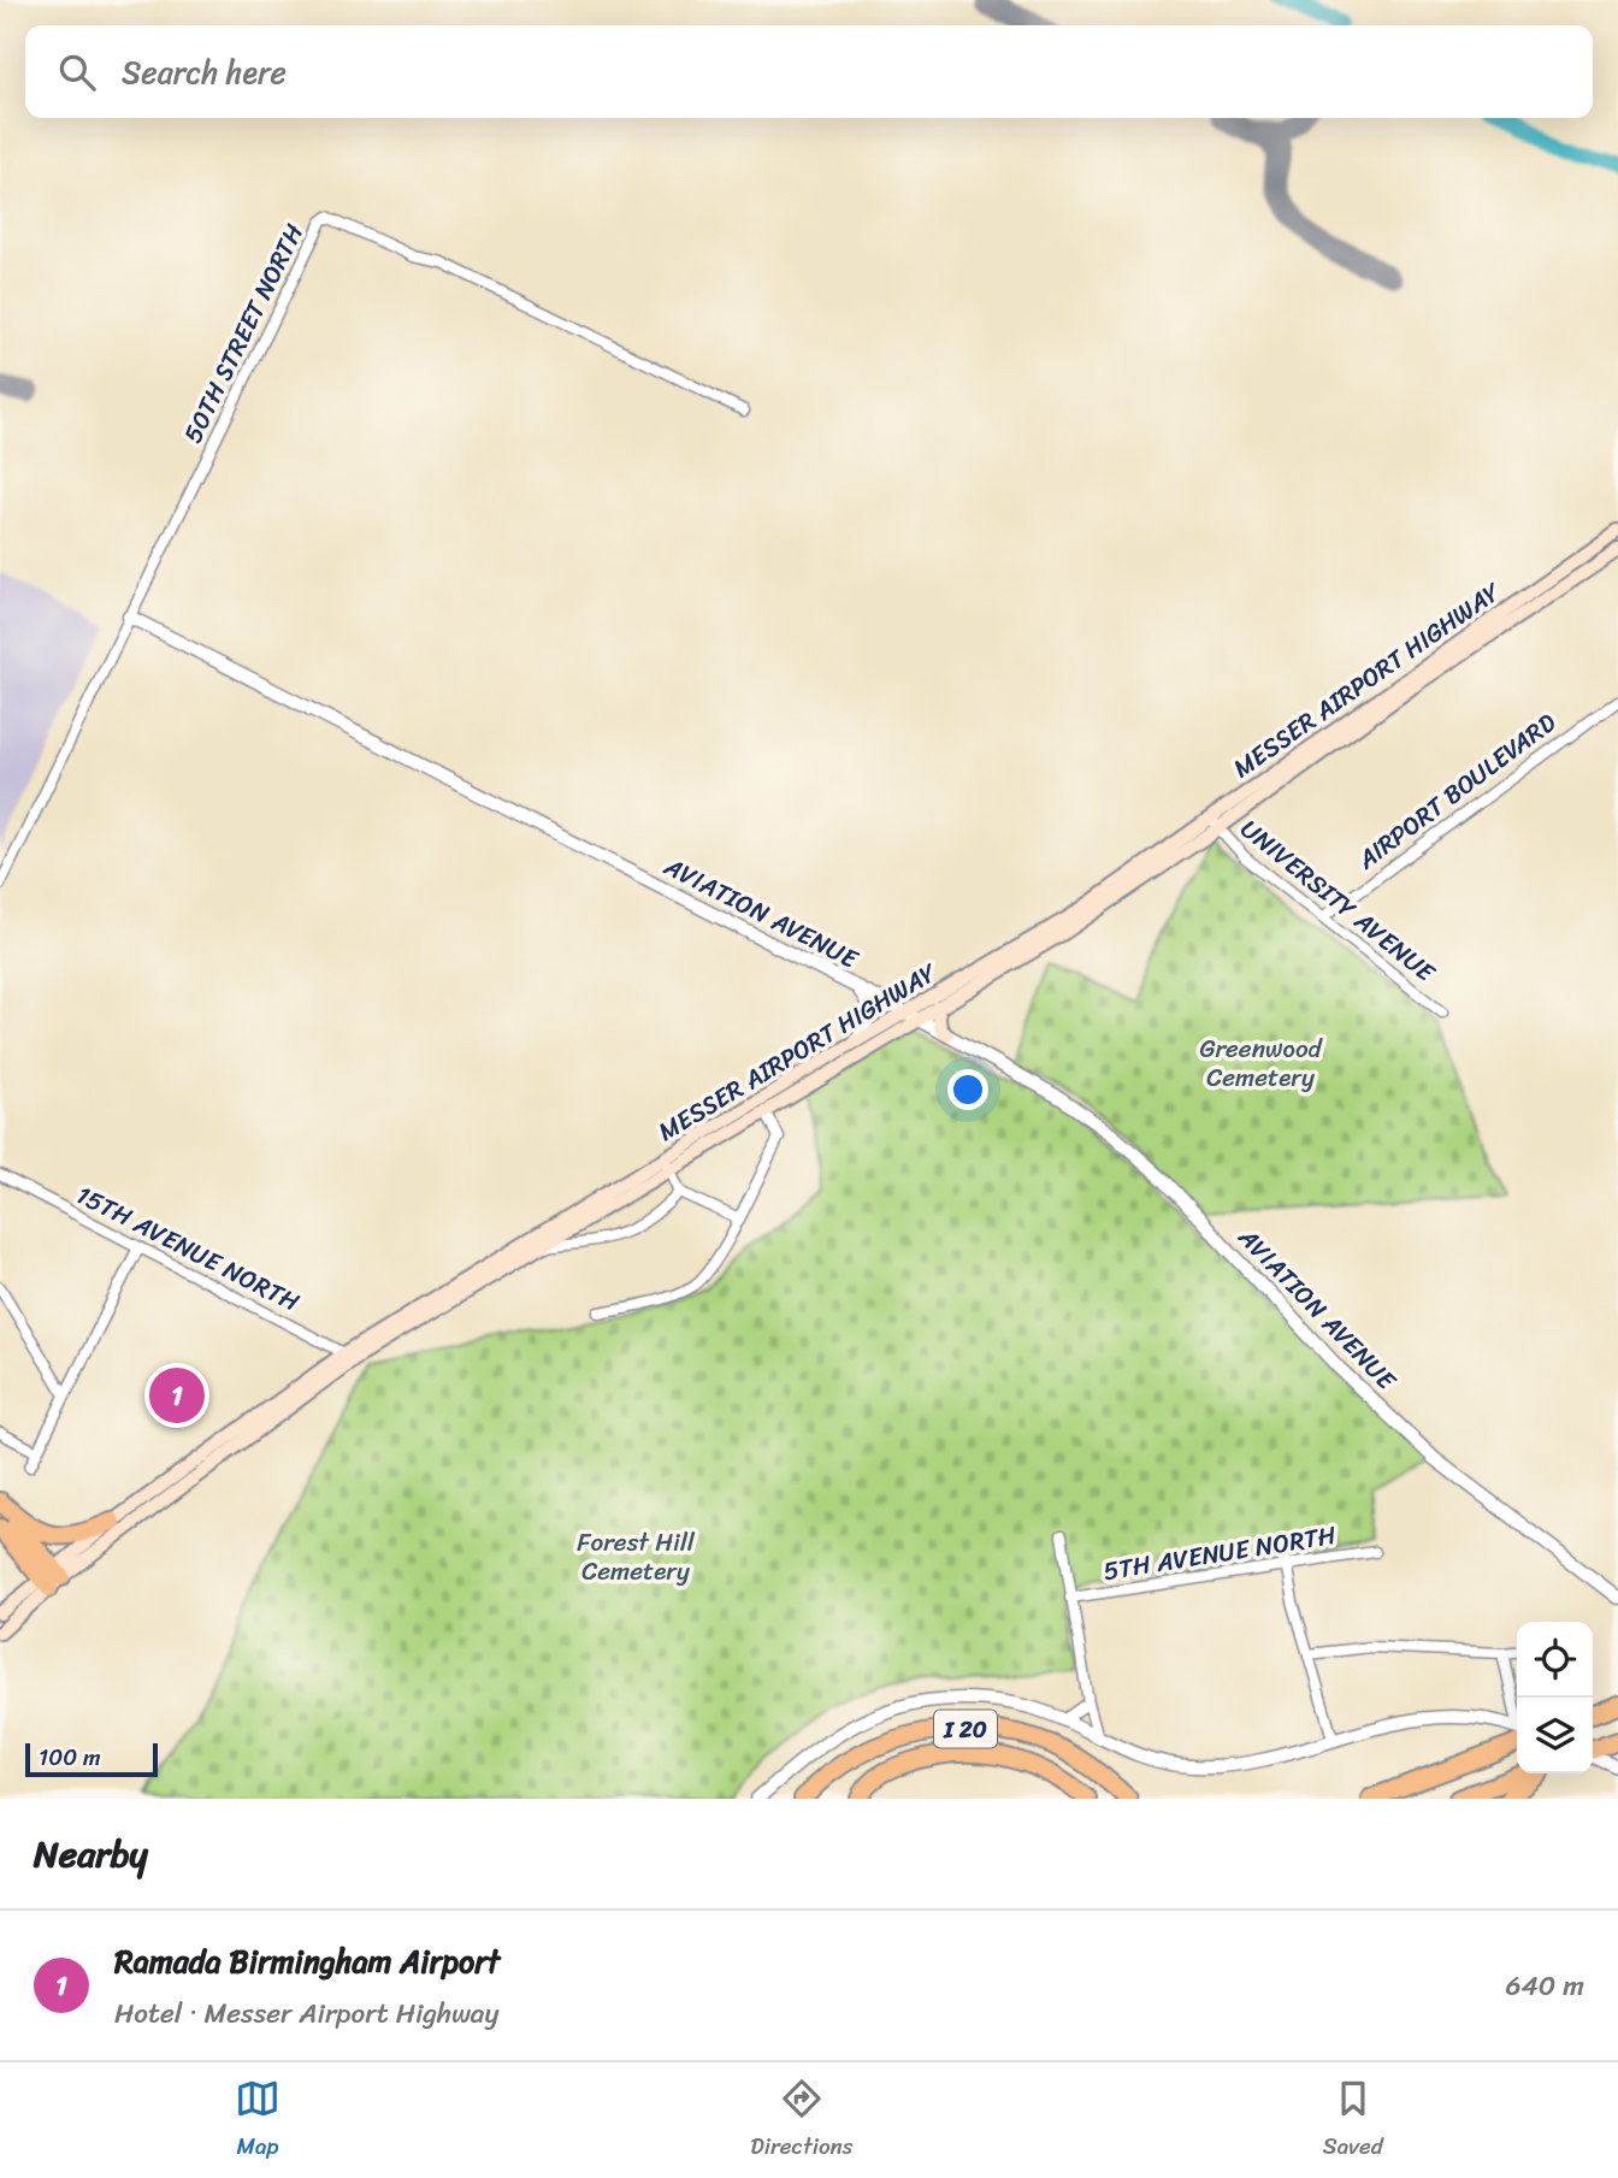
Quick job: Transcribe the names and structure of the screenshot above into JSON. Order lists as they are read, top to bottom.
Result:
{
  "streets": {
    "highway": ["I 20"],
    "main road": ["MESSER AIRPORT HIGHWAY"],
    "street": [
      "50TH STREET NORTH",
      "AIRPORT BOULEVARD",
      "UNIVERSITY AVENUE",
      "AVIATION AVENUE",
      "15TH AVENUE NORTH",
      "5TH AVENUE NORTH"
    ]
  },
  "crossings": [
    ["50TH STREET NORTH", "AVIATION AVENUE"],
    ["MESSER AIRPORT HIGHWAY", "UNIVERSITY AVENUE"],
    ["MESSER AIRPORT HIGHWAY", "AVIATION AVENUE"],
    ["MESSER AIRPORT HIGHWAY", "15TH AVENUE NORTH"],
    ["AIRPORT BOULEVARD", "UNIVERSITY AVENUE"]
  ],
  "parks": ["Greenwood Cemetery", "Forest Hill Cemetery"],
  "scale_bar": "100 m",
  "page": {
    "search": "Search here",
    "pins": "1",
    "scale": "100 m",
    "heading": "Nearby",
    "list": [
      {
        "mark": "1",
        "name": "Ramada Birmingham Airport",
        "note": "Hotel · Messer Airport Highway",
        "value": "640 m"
      }
    ],
    "nav": ["Map", "Directions", "Saved"]
  }
}
